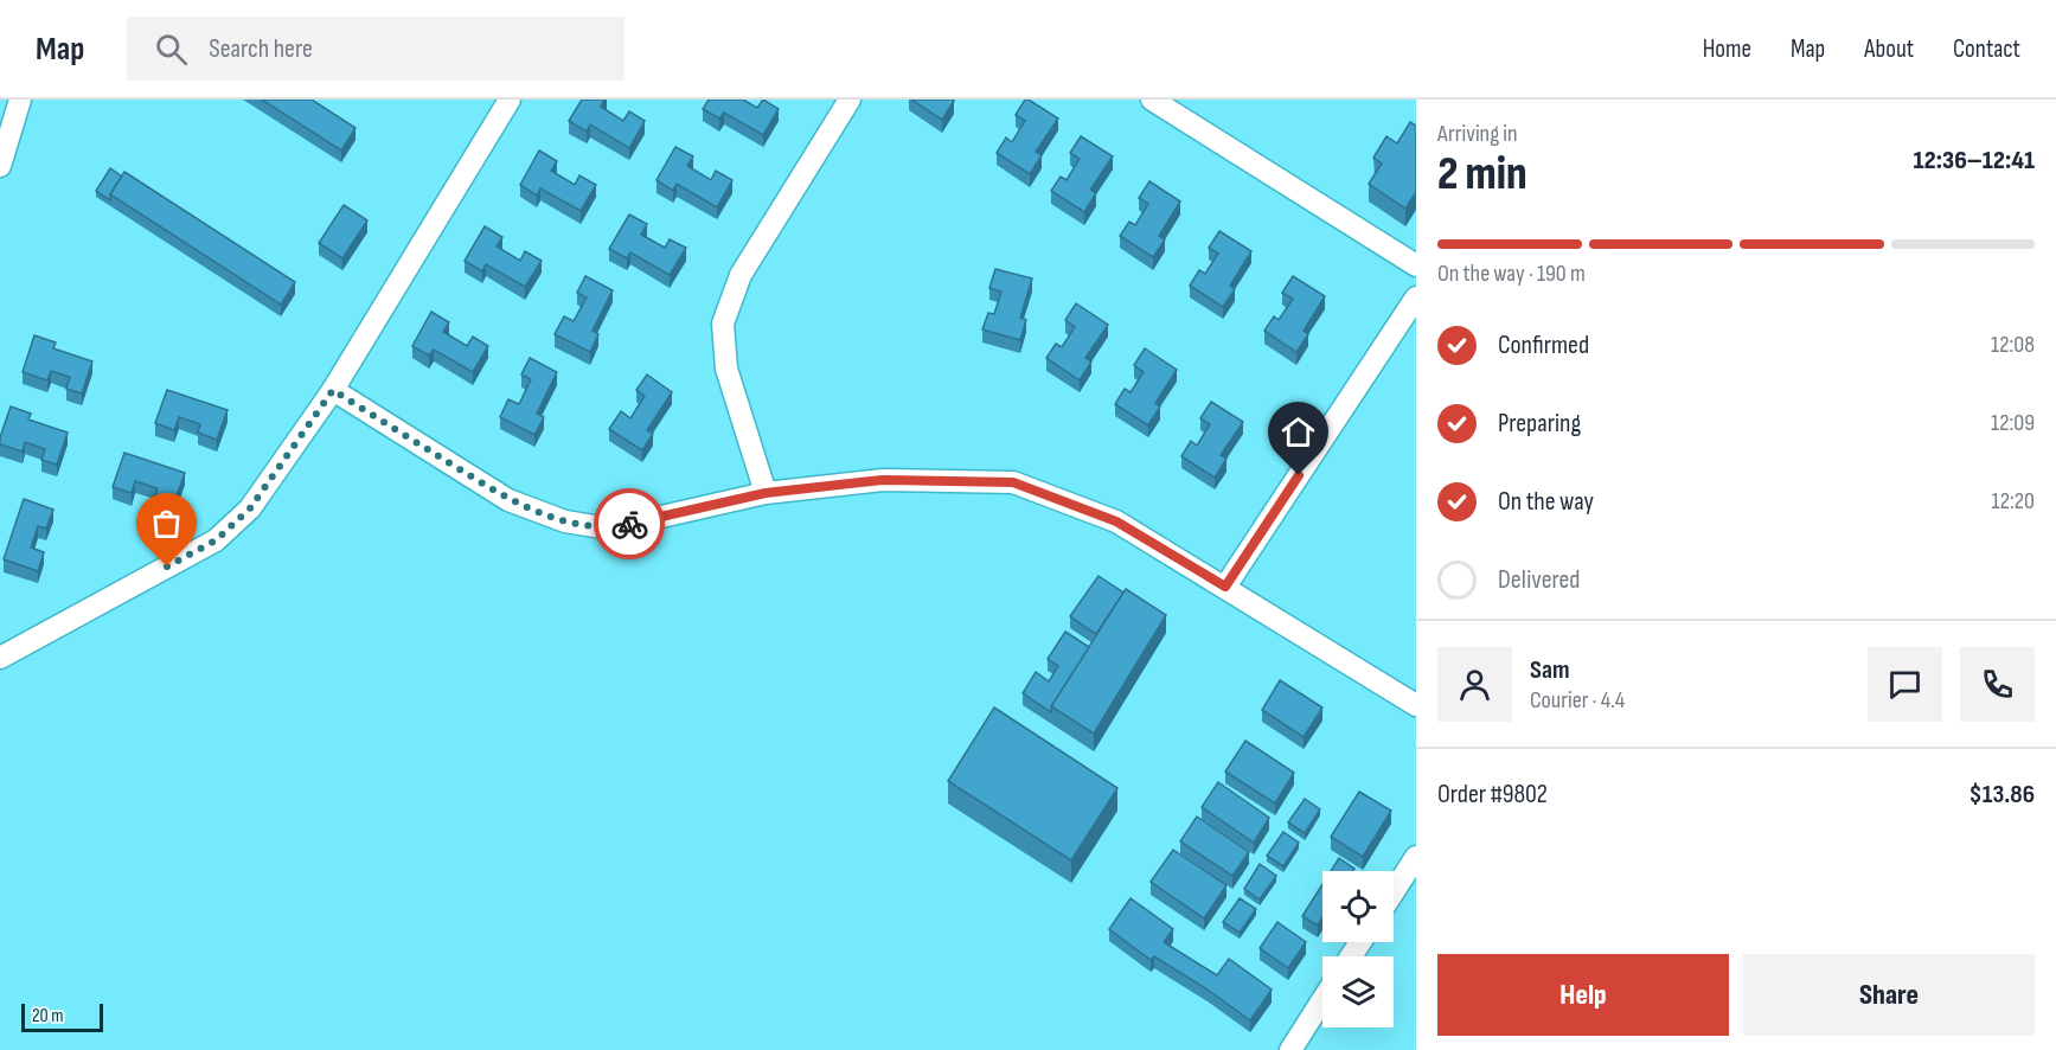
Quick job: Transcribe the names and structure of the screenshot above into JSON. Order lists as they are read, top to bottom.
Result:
{
  "scale_bar": "20 m",
  "page": {
    "header": "Map",
    "search": "Search here",
    "nav": [
      "Home",
      "Map",
      "About",
      "Contact"
    ],
    "heading": ["2 min", "Arriving in", "12:36–12:41"],
    "panel": [
      "Sam",
      "Courier · 4.4",
      "Order #9802",
      "$13.86"
    ],
    "bar": "On the way · 190 m",
    "list": [
      ["Confirmed", "12:08"],
      ["Preparing", "12:09"],
      ["On the way", "12:20"],
      "Delivered"
    ],
    "buttons": ["Help", "Share"],
    "scale": "20 m"
  }
}
